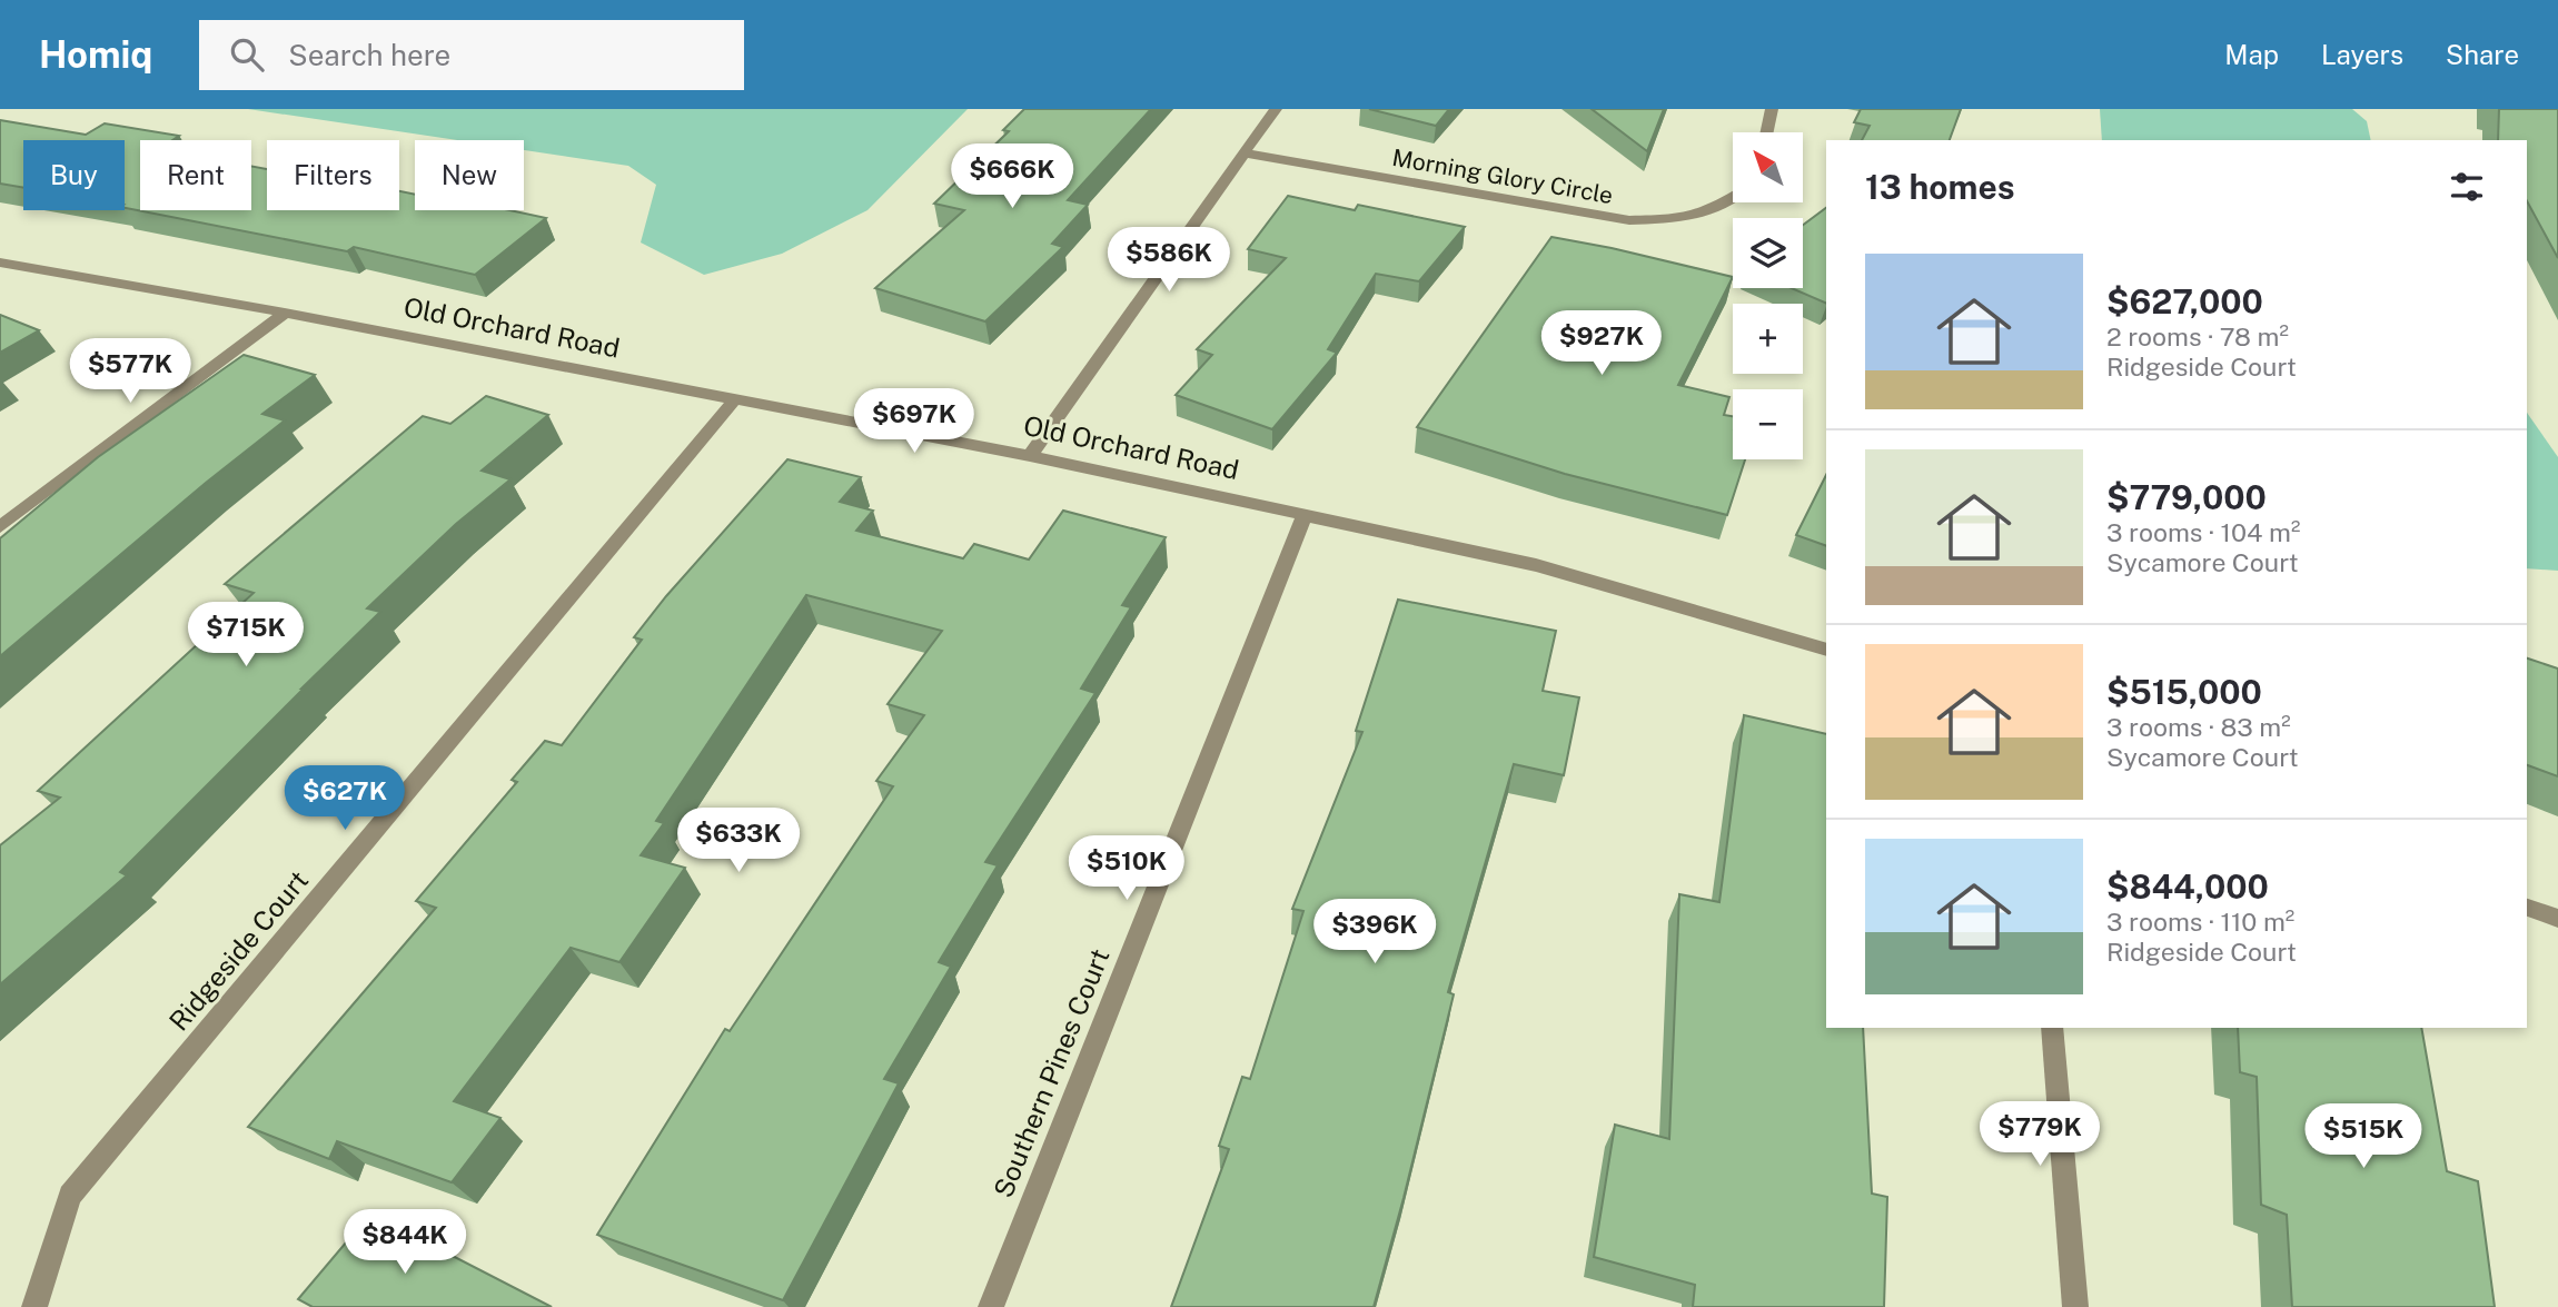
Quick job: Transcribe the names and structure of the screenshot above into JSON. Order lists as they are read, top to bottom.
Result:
{
  "streets": {
    "street": [
      "Morning Glory Circle",
      "Old Orchard Road",
      "Ridgeside Court",
      "Southern Pines Court"
    ]
  },
  "crossings": [
    ["Old Orchard Road", "Ridgeside Court"],
    ["Old Orchard Road", "Southern Pines Court"]
  ],
  "north": "top left",
  "page": {
    "header": "Homiq",
    "search": "Search here",
    "nav": ["Map", "Layers", "Share"],
    "map_buttons": ["+", "−"],
    "chip": [
      "Buy",
      "Rent",
      "Filters",
      "New"
    ],
    "heading": "13 homes",
    "price": [
      "$666K",
      "$586K",
      "$927K",
      "$577K",
      "$697K",
      "$715K",
      "$627K",
      "$633K",
      "$510K",
      "$396K",
      "$779K",
      "$515K",
      "$844K"
    ],
    "list": [
      {
        "name": "$627,000",
        "note": "2 rooms · 78 m² · Ridgeside Court"
      },
      {
        "name": "$779,000",
        "note": "3 rooms · 104 m² · Sycamore Court"
      },
      {
        "name": "$515,000",
        "note": "3 rooms · 83 m² · Sycamore Court"
      },
      {
        "name": "$844,000",
        "note": "3 rooms · 110 m² · Ridgeside Court"
      }
    ]
  }
}
